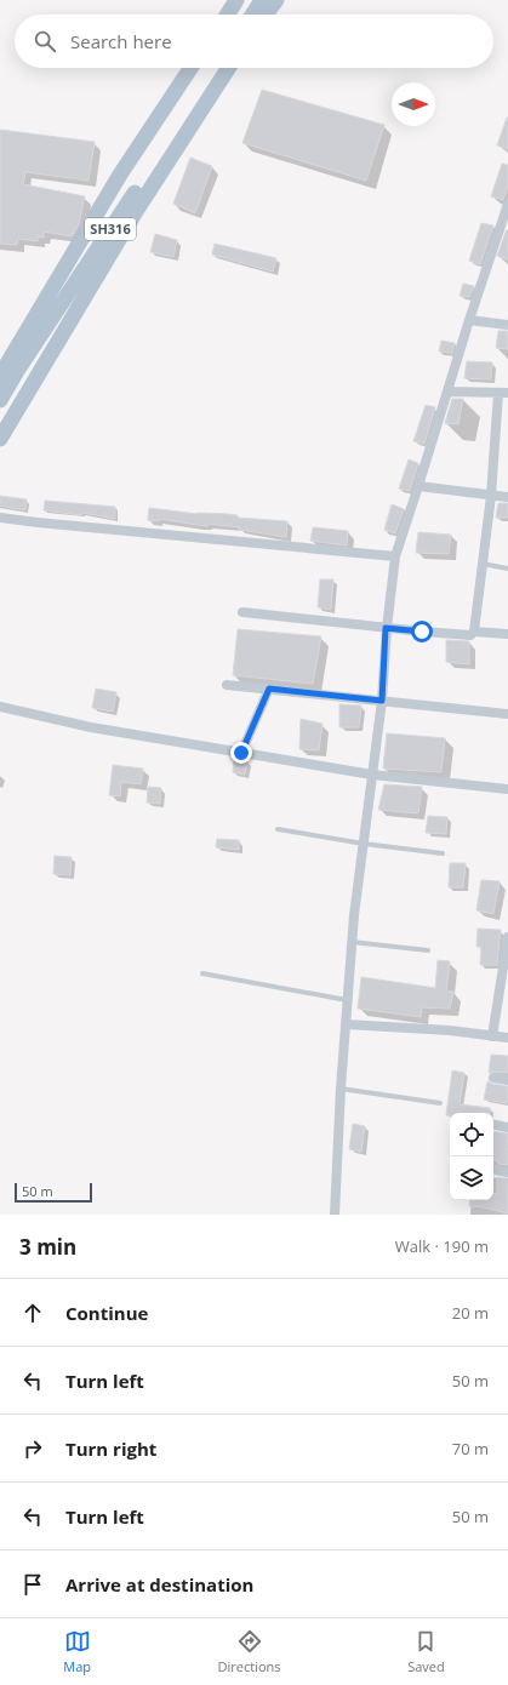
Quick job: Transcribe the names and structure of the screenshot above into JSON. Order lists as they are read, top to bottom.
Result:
{
  "streets": {
    "main road": ["SH316"]
  },
  "scale_bar": "50 m",
  "north": "right",
  "page": {
    "search": "Search here",
    "scale": "50 m",
    "heading": ["3 min", "Walk · 190 m"],
    "list": [
      ["Continue", "20 m"],
      ["Turn left", "50 m"],
      ["Turn right", "70 m"],
      ["Turn left", "50 m"],
      "Arrive at destination"
    ],
    "nav": ["Map", "Directions", "Saved"]
  }
}
